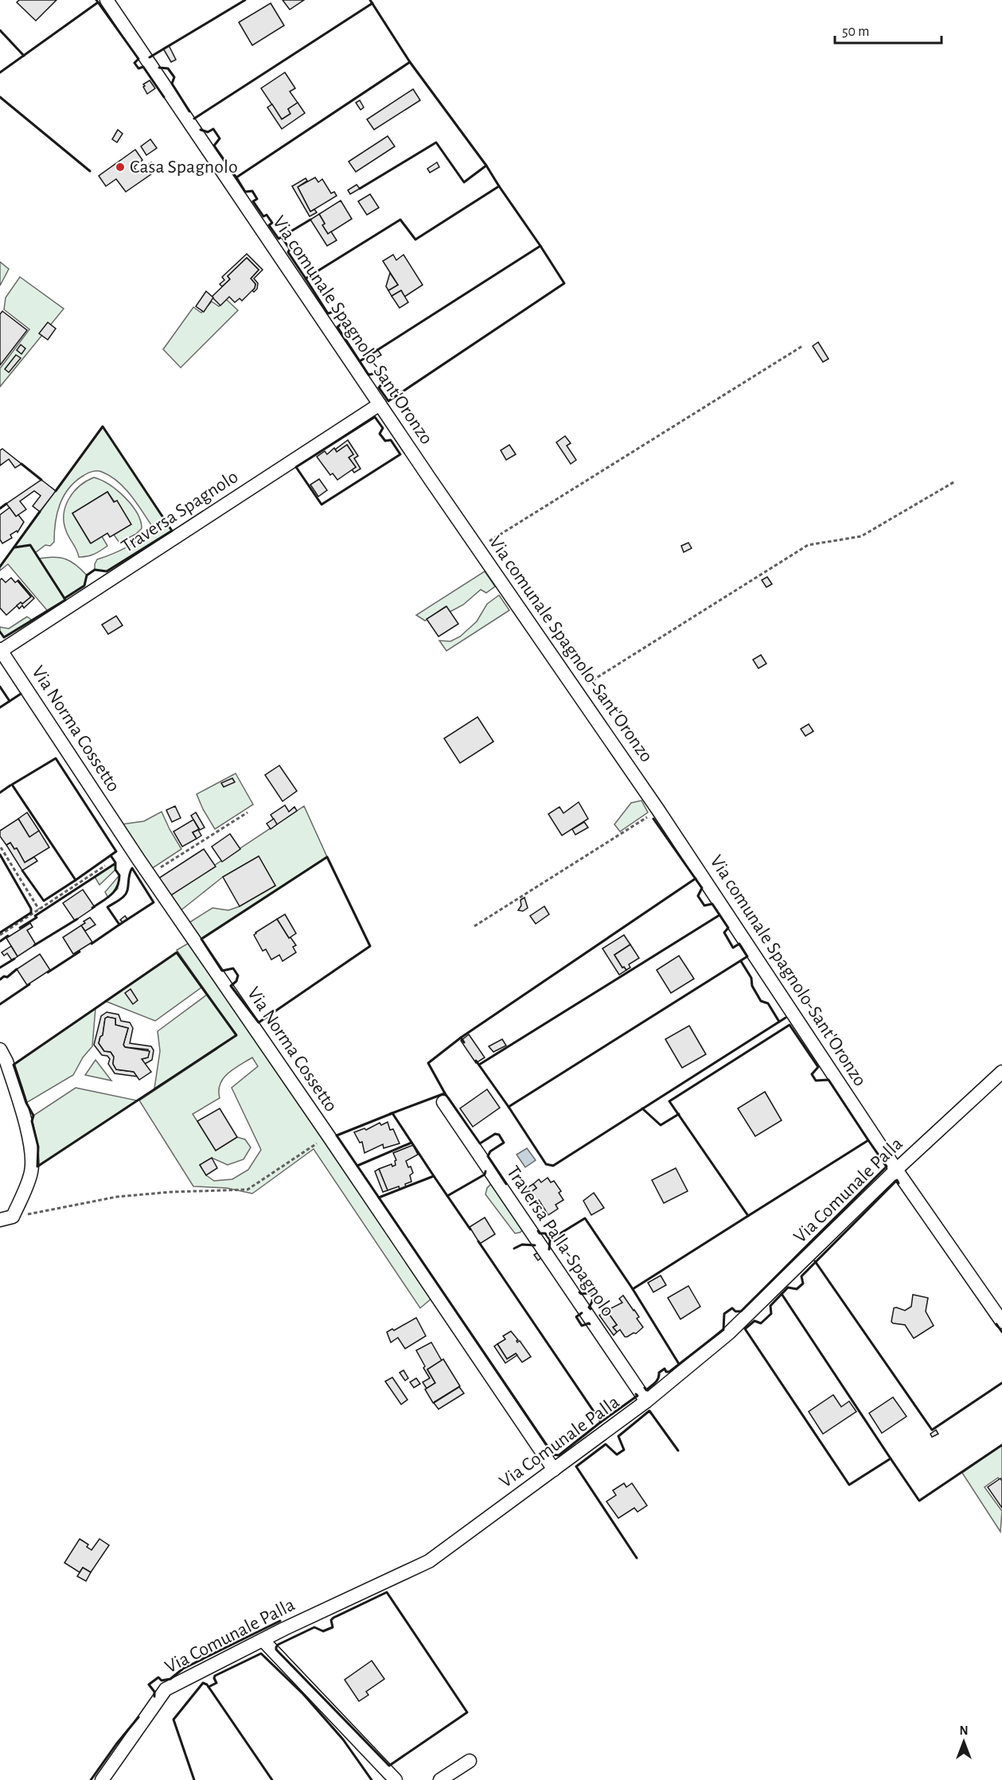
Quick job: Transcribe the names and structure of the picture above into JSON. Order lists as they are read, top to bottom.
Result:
{
  "streets": {
    "street": [
      "Via comunale Spagnolo-Sant'Oronzo",
      "Traversa Spagnolo",
      "Via Norma Cossetto",
      "Via Comunale Palla",
      "Traversa Palla-Spagnolo"
    ]
  },
  "crossings": [
    ["Via comunale Spagnolo-Sant'Oronzo", "Traversa Spagnolo"],
    ["Via comunale Spagnolo-Sant'Oronzo", "Via Comunale Palla"],
    ["Traversa Spagnolo", "Via Norma Cossetto"],
    ["Via Norma Cossetto", "Via Comunale Palla"],
    ["Via Comunale Palla", "Traversa Palla-Spagnolo"]
  ],
  "places": ["Casa Spagnolo"],
  "scale_bar": "50 m",
  "north": "top"
}
